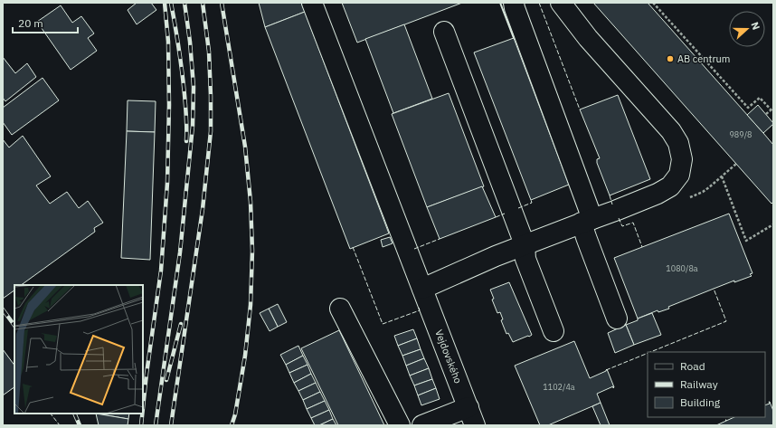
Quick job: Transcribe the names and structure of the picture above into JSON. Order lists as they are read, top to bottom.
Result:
{
  "streets": {
    "street": ["Vejdovského"]
  },
  "places": ["AB centrum"],
  "house_numbers": ["989/8", "1080/8a", "1102/4a"],
  "legend": ["Road", "Railway", "Building"],
  "scale_bar": "20 m",
  "north": "right"
}
